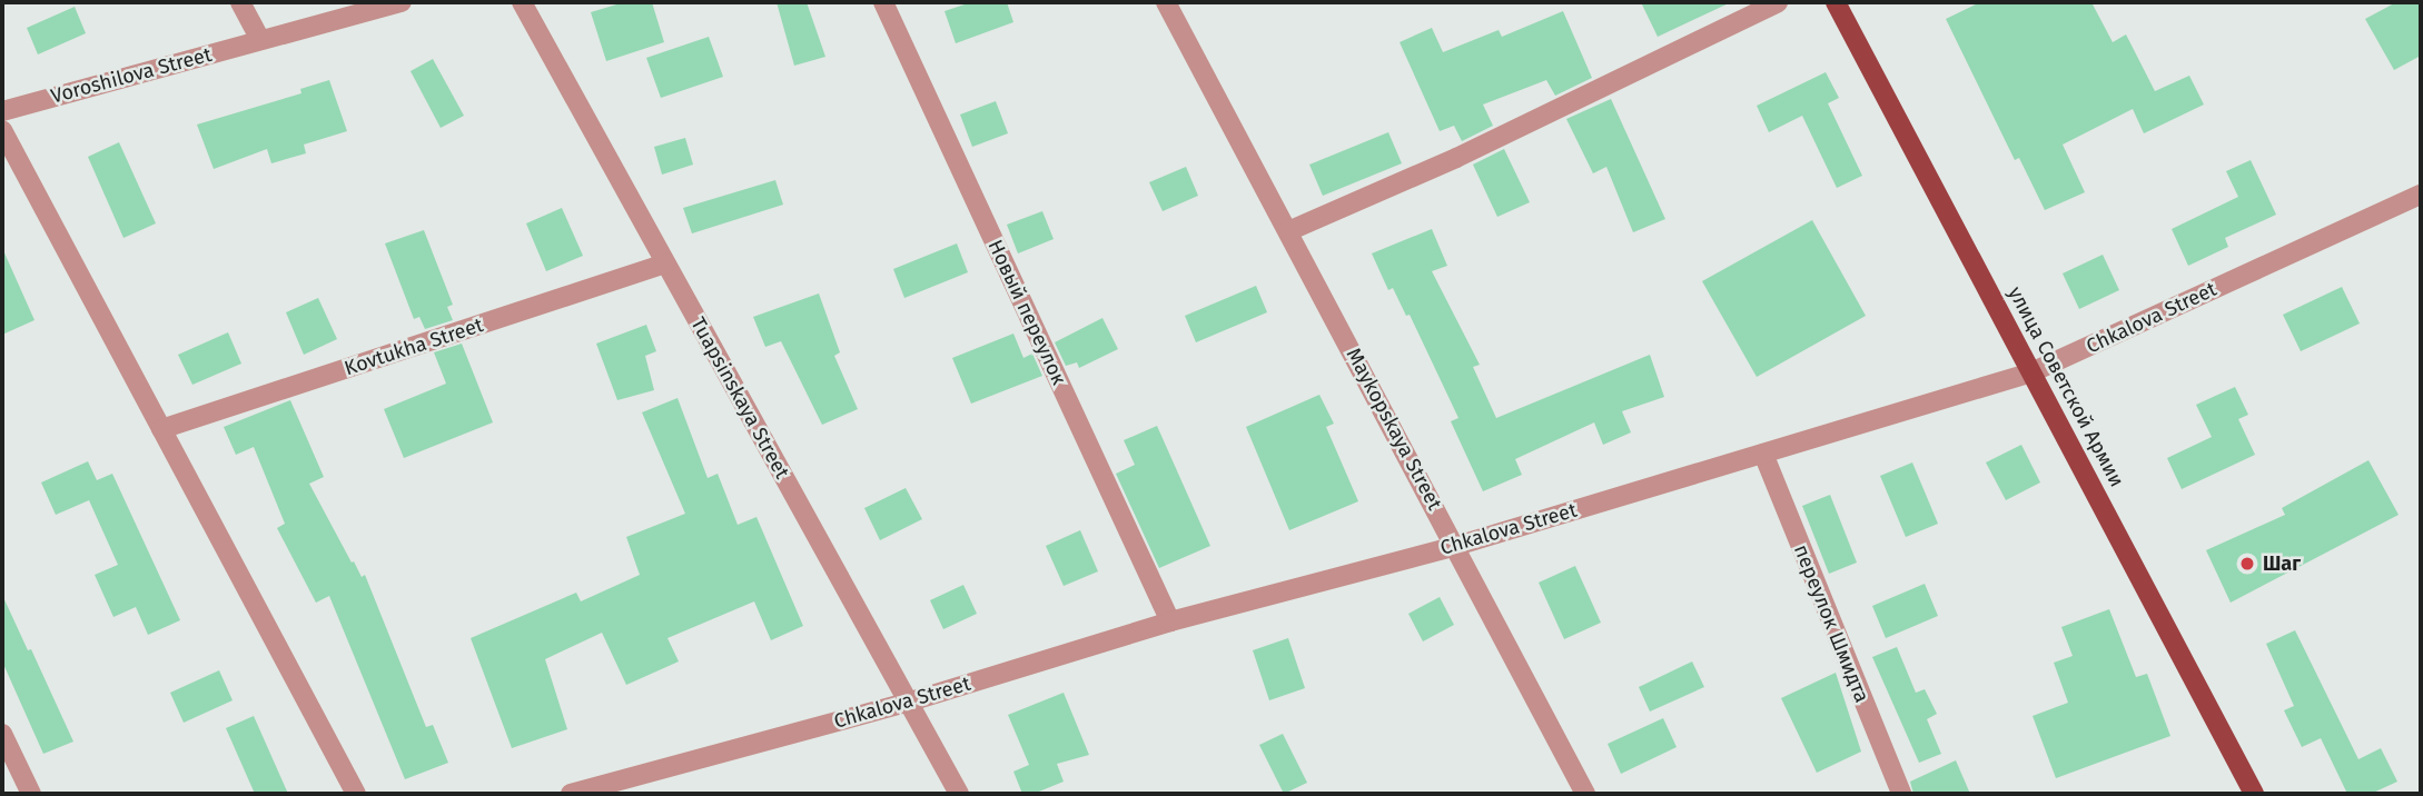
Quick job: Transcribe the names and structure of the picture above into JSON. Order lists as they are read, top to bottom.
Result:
{
  "streets": {
    "main road": ["улица Советской Армии"],
    "street": [
      "Voroshilova Street",
      "Новый переулок",
      "Chkalova Street",
      "Kovtukha Street",
      "Tuapsinskaya Street",
      "Maykopskaya Street",
      "переулок Шмидта"
    ]
  },
  "crossings": [
    ["Новый переулок", "Chkalova Street"],
    ["Chkalova Street", "улица Советской Армии"],
    ["Chkalova Street", "Tuapsinskaya Street"],
    ["Chkalova Street", "Maykopskaya Street"],
    ["Chkalova Street", "переулок Шмидта"],
    ["Kovtukha Street", "Tuapsinskaya Street"]
  ],
  "places": ["Шаг"]
}
